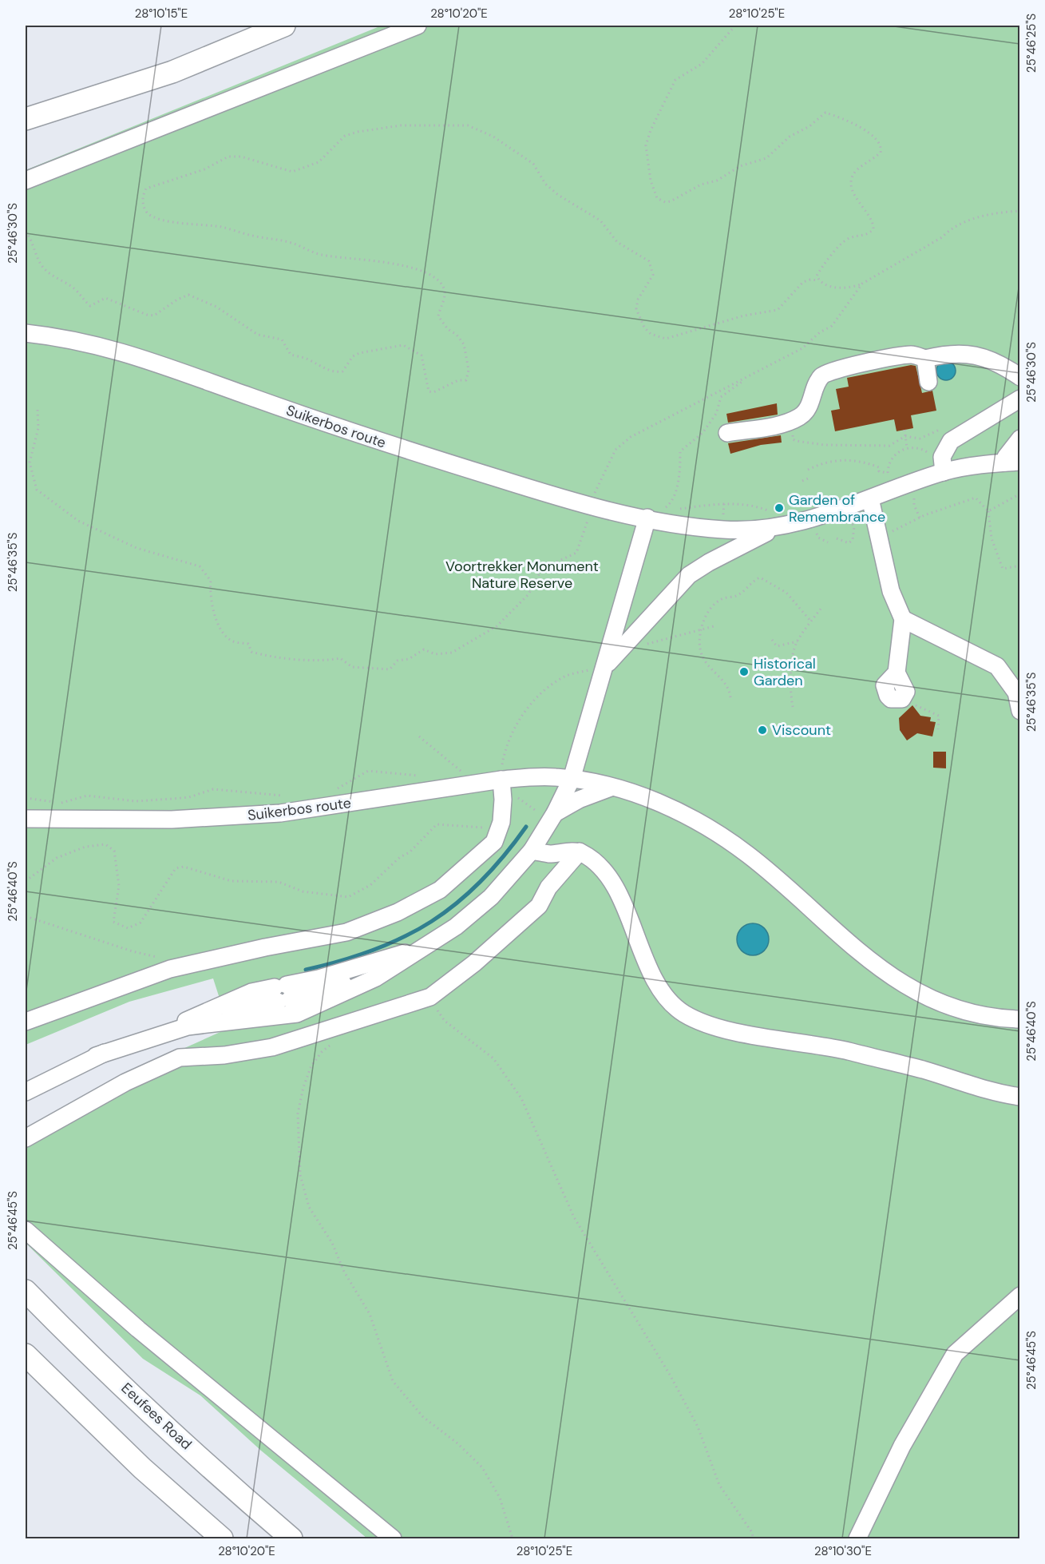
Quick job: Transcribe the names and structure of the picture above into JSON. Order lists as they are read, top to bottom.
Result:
{
  "streets": {
    "main road": ["Eeufees Road"],
    "street": ["Suikerbos route"]
  },
  "parks": ["Voortrekker Monument Nature Reserve"],
  "places": ["Garden of Remembrance", "Historical Garden", "Viscount"],
  "coordinates": [
    "28°10'15\"E",
    "28°10'20\"E",
    "28°10'25\"E",
    "25°46'25\"S",
    "25°46'30\"S",
    "25°46'35\"S",
    "25°46'40\"S",
    "25°46'45\"S",
    "28°10'30\"E"
  ]
}
